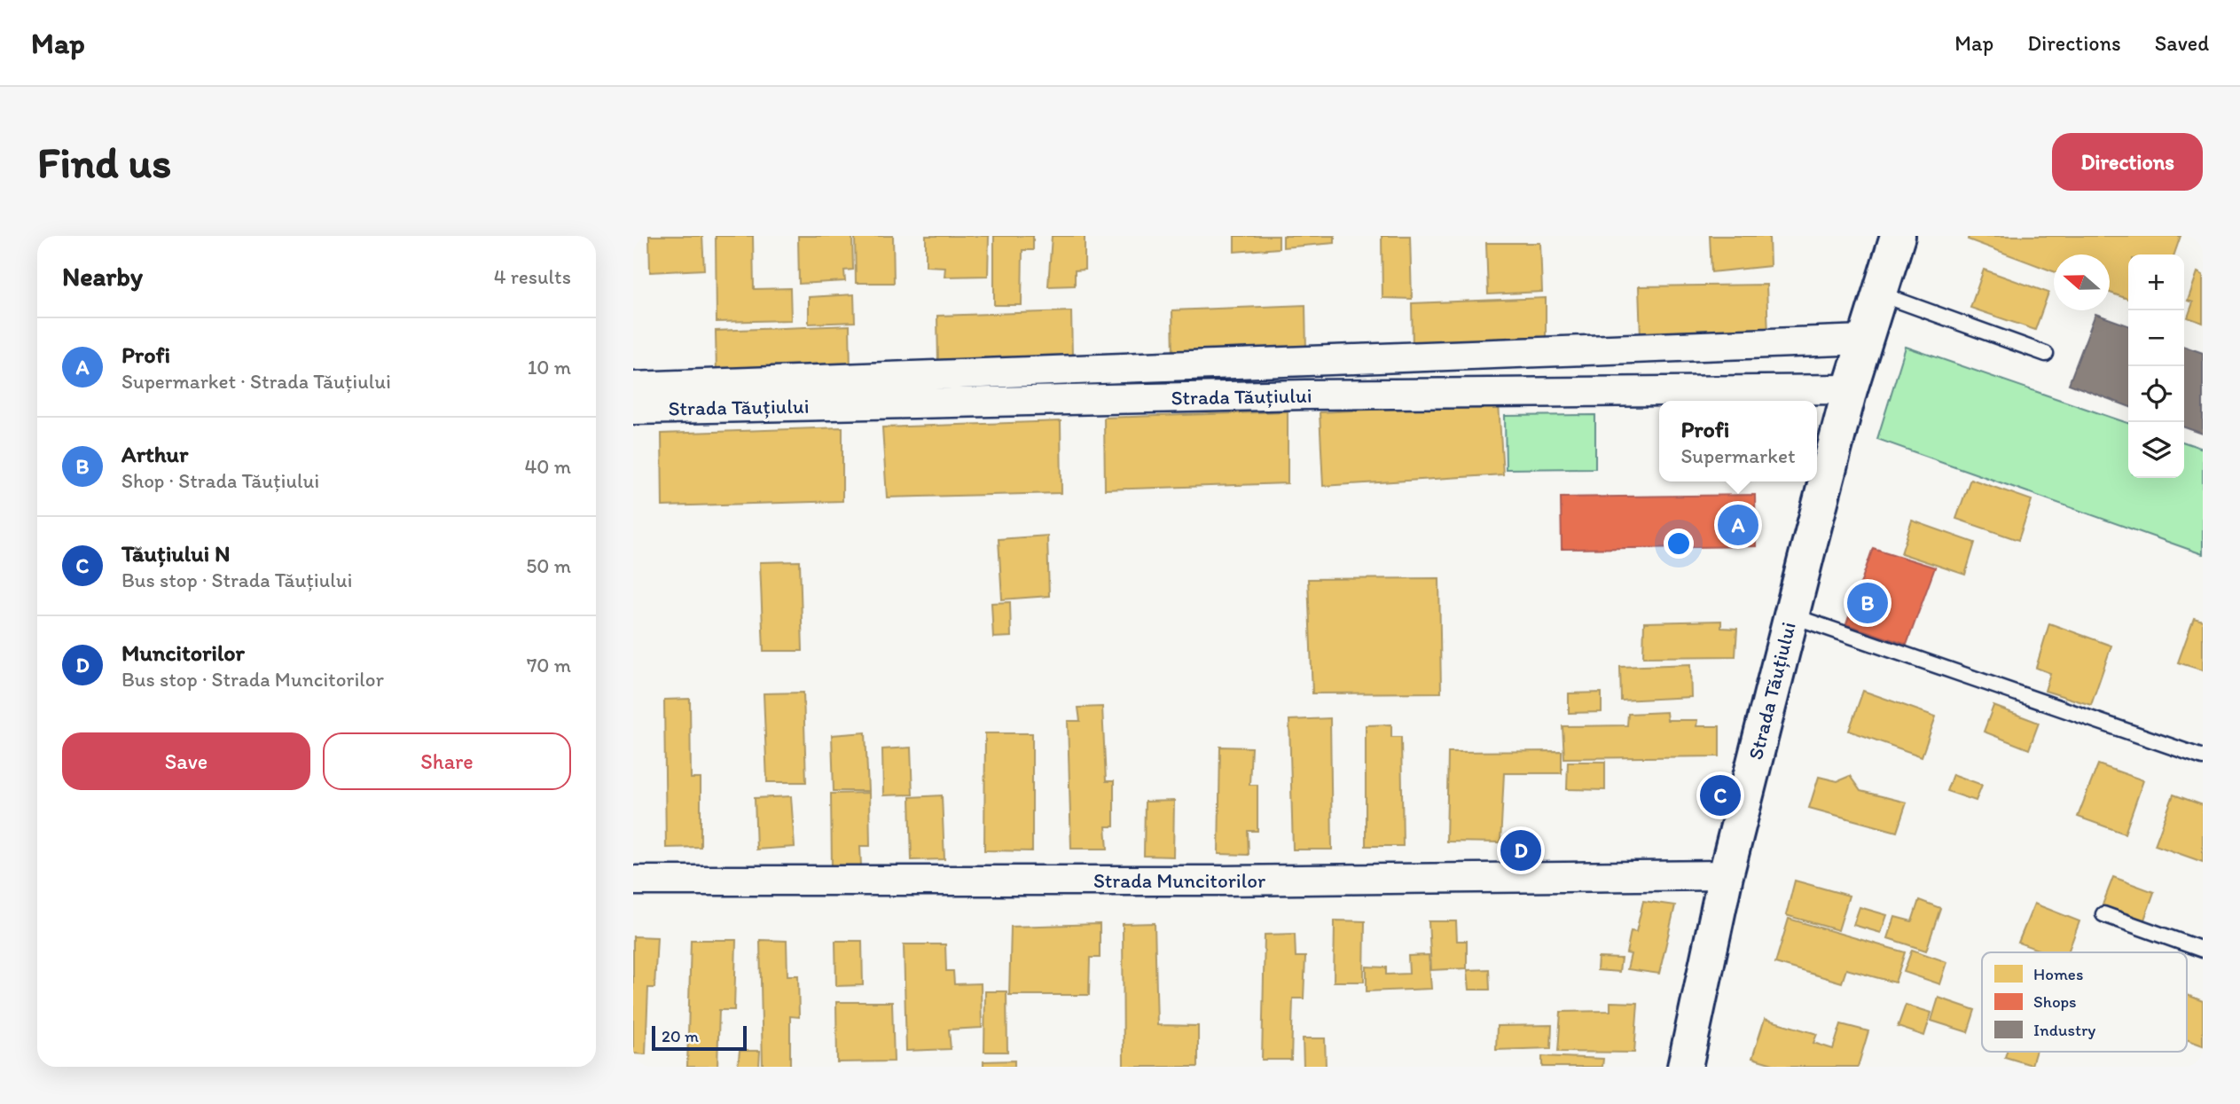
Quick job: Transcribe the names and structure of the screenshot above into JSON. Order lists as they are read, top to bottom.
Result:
{
  "streets": {
    "main road": ["Strada Tăuțiului"],
    "street": ["Strada Muncitorilor"]
  },
  "crossings": [
    ["Strada Tăuțiului", "Strada Muncitorilor"]
  ],
  "legend": ["Homes", "Shops", "Industry"],
  "scale_bar": "20 m",
  "north": "left",
  "page": {
    "header": "Map",
    "nav": ["Map", "Directions", "Saved"],
    "buttons": [
      "Directions",
      ["Save", "Share"]
    ],
    "title": "Find us",
    "heading": ["Nearby", "4 results"],
    "map_buttons": ["+", "−"],
    "list": [
      {
        "mark": "A",
        "name": "Profi",
        "note": "Supermarket · Strada Tăuțiului",
        "value": "10 m"
      },
      {
        "mark": "B",
        "name": "Arthur",
        "note": "Shop · Strada Tăuțiului",
        "value": "40 m"
      },
      {
        "mark": "C",
        "name": "Tăuțiului N",
        "note": "Bus stop · Strada Tăuțiului",
        "value": "50 m"
      },
      {
        "mark": "D",
        "name": "Muncitorilor",
        "note": "Bus stop · Strada Muncitorilor",
        "value": "70 m"
      }
    ],
    "popup": ["Profi", "Supermarket"],
    "pins": [
      "A",
      "B",
      "C",
      "D"
    ],
    "scale": "20 m"
  }
}
